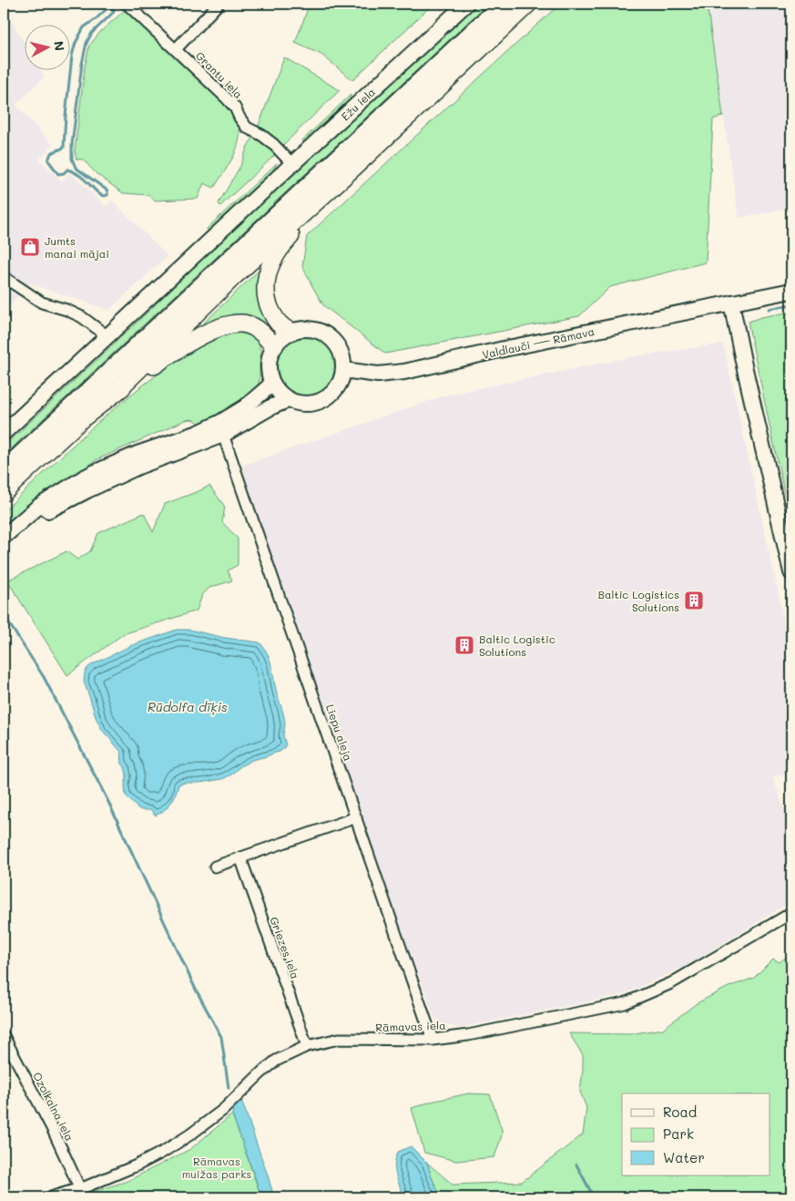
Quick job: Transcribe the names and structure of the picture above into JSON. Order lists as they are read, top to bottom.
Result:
{
  "streets": {
    "main road": ["Ežu iela", "Valdlauči — Rāmava"],
    "street": [
      "Grantu iela",
      "Liepu aleja",
      "Griezes iela",
      "Rāmavas iela",
      "Ozolkalna iela"
    ]
  },
  "crossings": [
    ["Grantu iela", "Ežu iela"],
    ["Liepu aleja", "Rāmavas iela"],
    ["Griezes iela", "Rāmavas iela"],
    ["Rāmavas iela", "Ozolkalna iela"]
  ],
  "water": ["Rūdolfa dīķis"],
  "parks": ["Rāmavas muižas parks"],
  "places": {
    "shop": ["Jumts manai mājai"],
    "building": ["Baltic Logistics Solutions", "Baltic Logistic Solutions"]
  },
  "legend": ["Road", "Park", "Water"],
  "north": "right"
}
